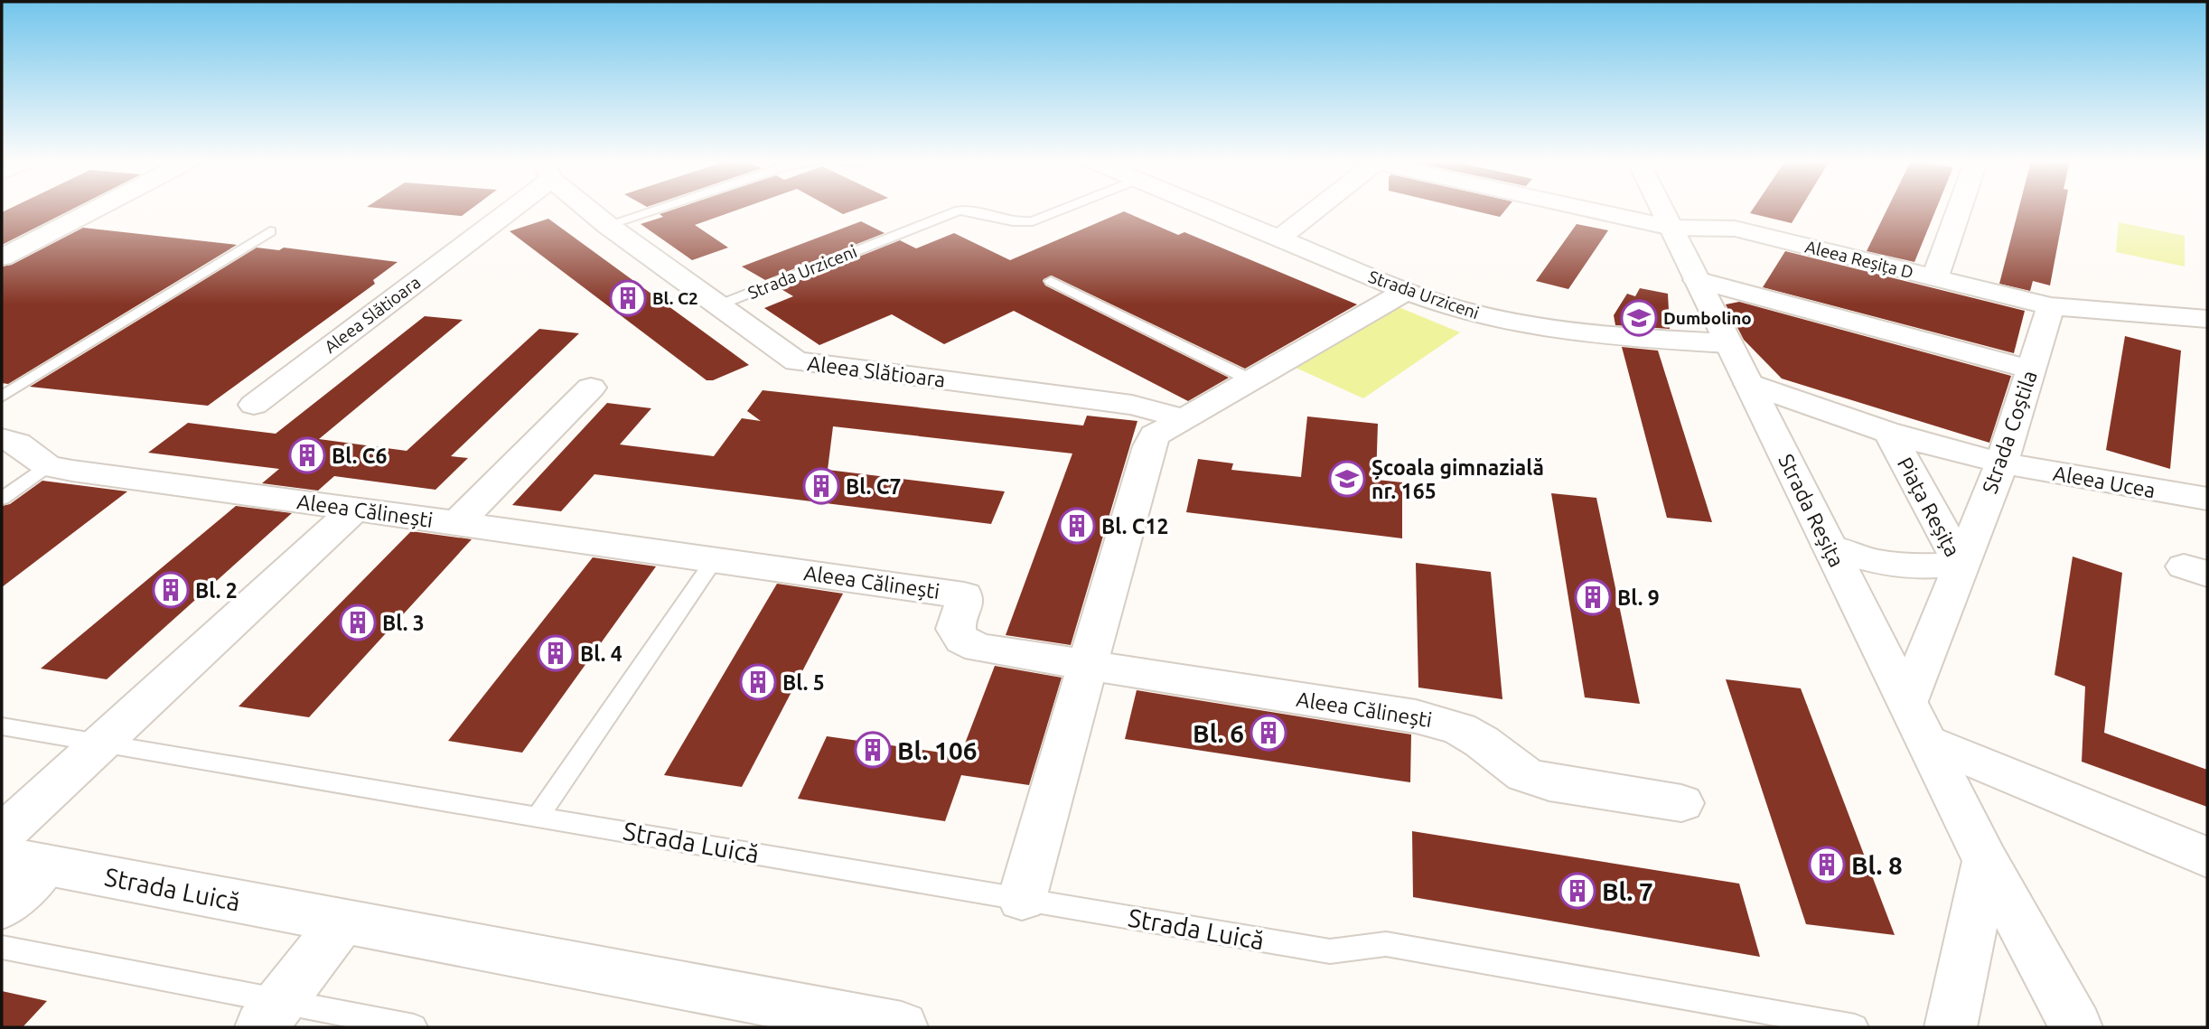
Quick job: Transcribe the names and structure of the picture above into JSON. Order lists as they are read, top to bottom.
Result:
{
  "streets": {
    "street": [
      "Aleea Reșița D",
      "Strada Urziceni",
      "Aleea Slătioara",
      "Strada Coștila",
      "Aleea Ucea",
      "Piața Reșița",
      "Aleea Călinești",
      "Strada Reșița",
      "Strada Luică"
    ]
  },
  "crossings": [
    ["Aleea Reșița D", "Strada Coștila"],
    ["Aleea Reșița D", "Strada Reșița"],
    ["Strada Urziceni", "Aleea Slătioara"],
    ["Strada Urziceni", "Strada Reșița"],
    ["Strada Coștila", "Aleea Ucea"],
    ["Strada Coștila", "Piața Reșița"],
    ["Strada Coștila", "Strada Reșița"],
    ["Aleea Ucea", "Piața Reșița"],
    ["Piața Reșița", "Strada Reșița"]
  ],
  "places": {
    "building": [
      "Bl. C2",
      "Bl. C6",
      "Bl. C7",
      "Bl. C12",
      "Bl. 2",
      "Bl. 9",
      "Bl. 3",
      "Bl. 4",
      "Bl. 5",
      "Bl. 6",
      "Bl. 106",
      "Bl. 8",
      "Bl. 7"
    ],
    "school or university": ["Dumbolino", "Școala gimnazială nr. 165"]
  }
}
